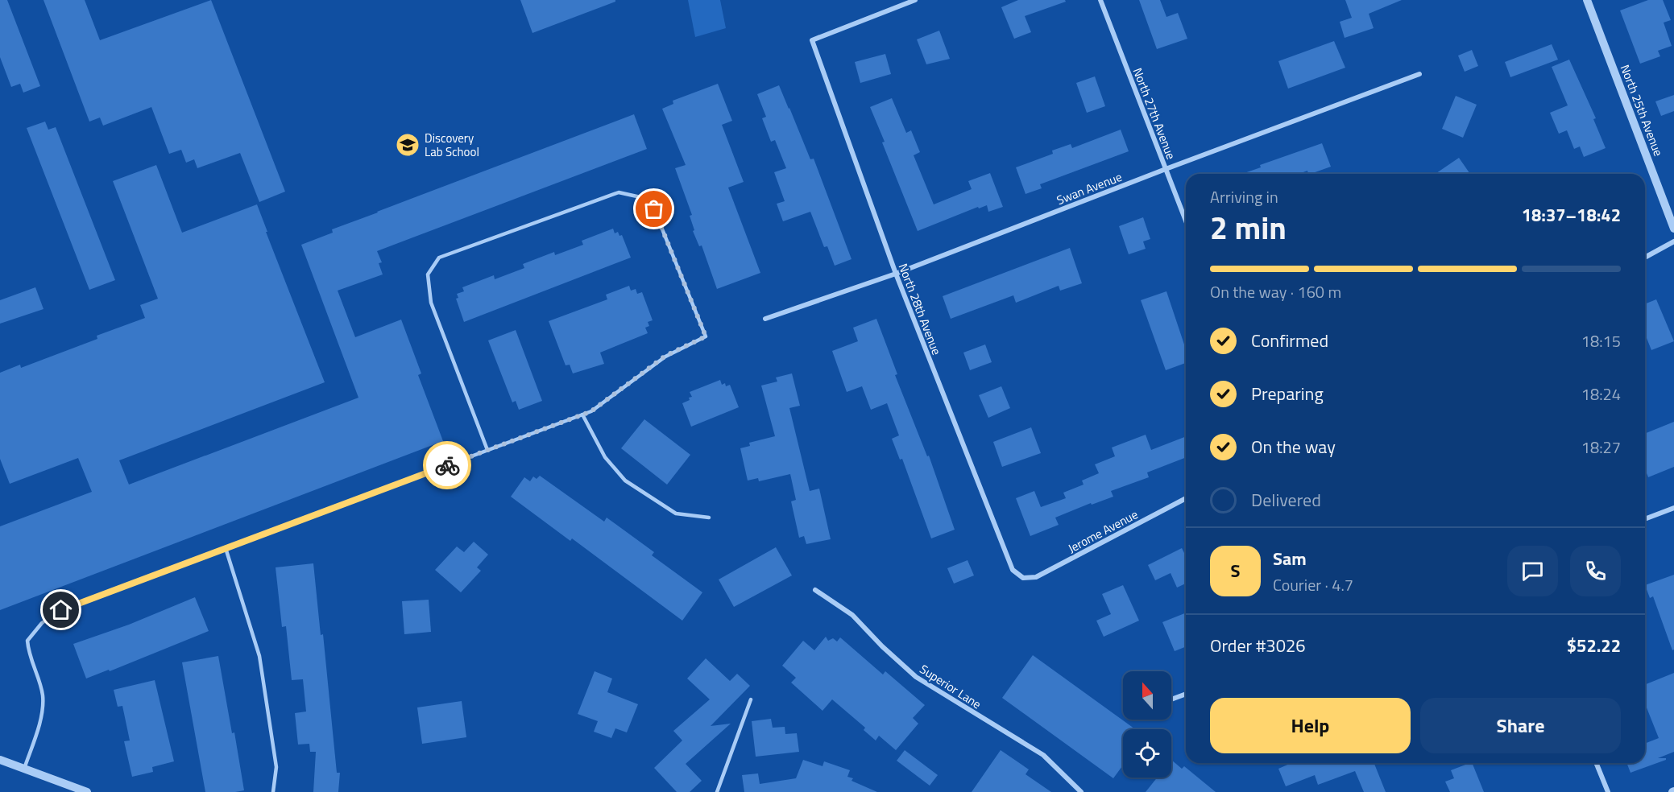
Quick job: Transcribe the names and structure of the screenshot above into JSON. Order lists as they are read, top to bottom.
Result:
{
  "streets": {
    "street": [
      "North 25th Avenue",
      "North 27th Avenue",
      "Swan Avenue",
      "North 28th Avenue",
      "Jerome Avenue",
      "Superior Lane"
    ]
  },
  "crossings": [
    ["North 27th Avenue", "Swan Avenue"],
    ["Swan Avenue", "North 28th Avenue"],
    ["North 28th Avenue", "Jerome Avenue"]
  ],
  "places": {
    "school or university": ["Discovery Lab School"]
  },
  "north": "top",
  "page": {
    "heading": ["2 min", "Arriving in", "18:37–18:42"],
    "panel": [
      "Sam",
      "Courier · 4.7",
      "Order #3026",
      "$52.22"
    ],
    "bar": "On the way · 160 m",
    "list": [
      ["Confirmed", "18:15"],
      ["Preparing", "18:24"],
      ["On the way", "18:27"],
      "Delivered"
    ],
    "round": "S",
    "buttons": ["Help", "Share"]
  }
}
